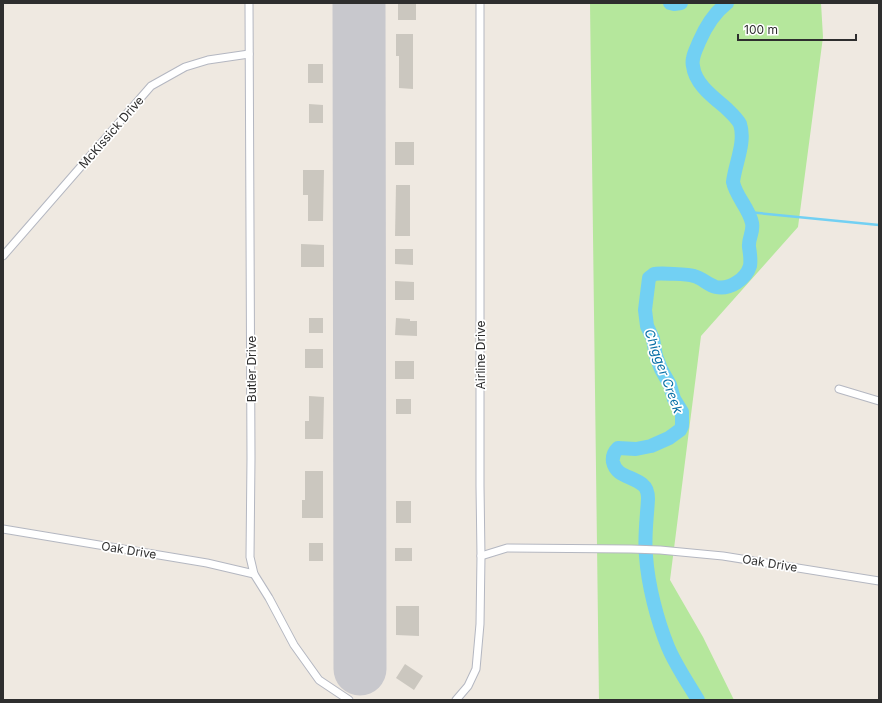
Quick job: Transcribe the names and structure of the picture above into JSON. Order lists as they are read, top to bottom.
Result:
{
  "streets": {
    "street": [
      "McKissick Drive",
      "Airline Drive",
      "Butler Drive",
      "Oak Drive"
    ]
  },
  "crossings": [
    ["McKissick Drive", "Butler Drive"],
    ["Airline Drive", "Oak Drive"],
    ["Butler Drive", "Oak Drive"]
  ],
  "water": ["Chigger Creek"],
  "scale_bar": "100 m"
}
